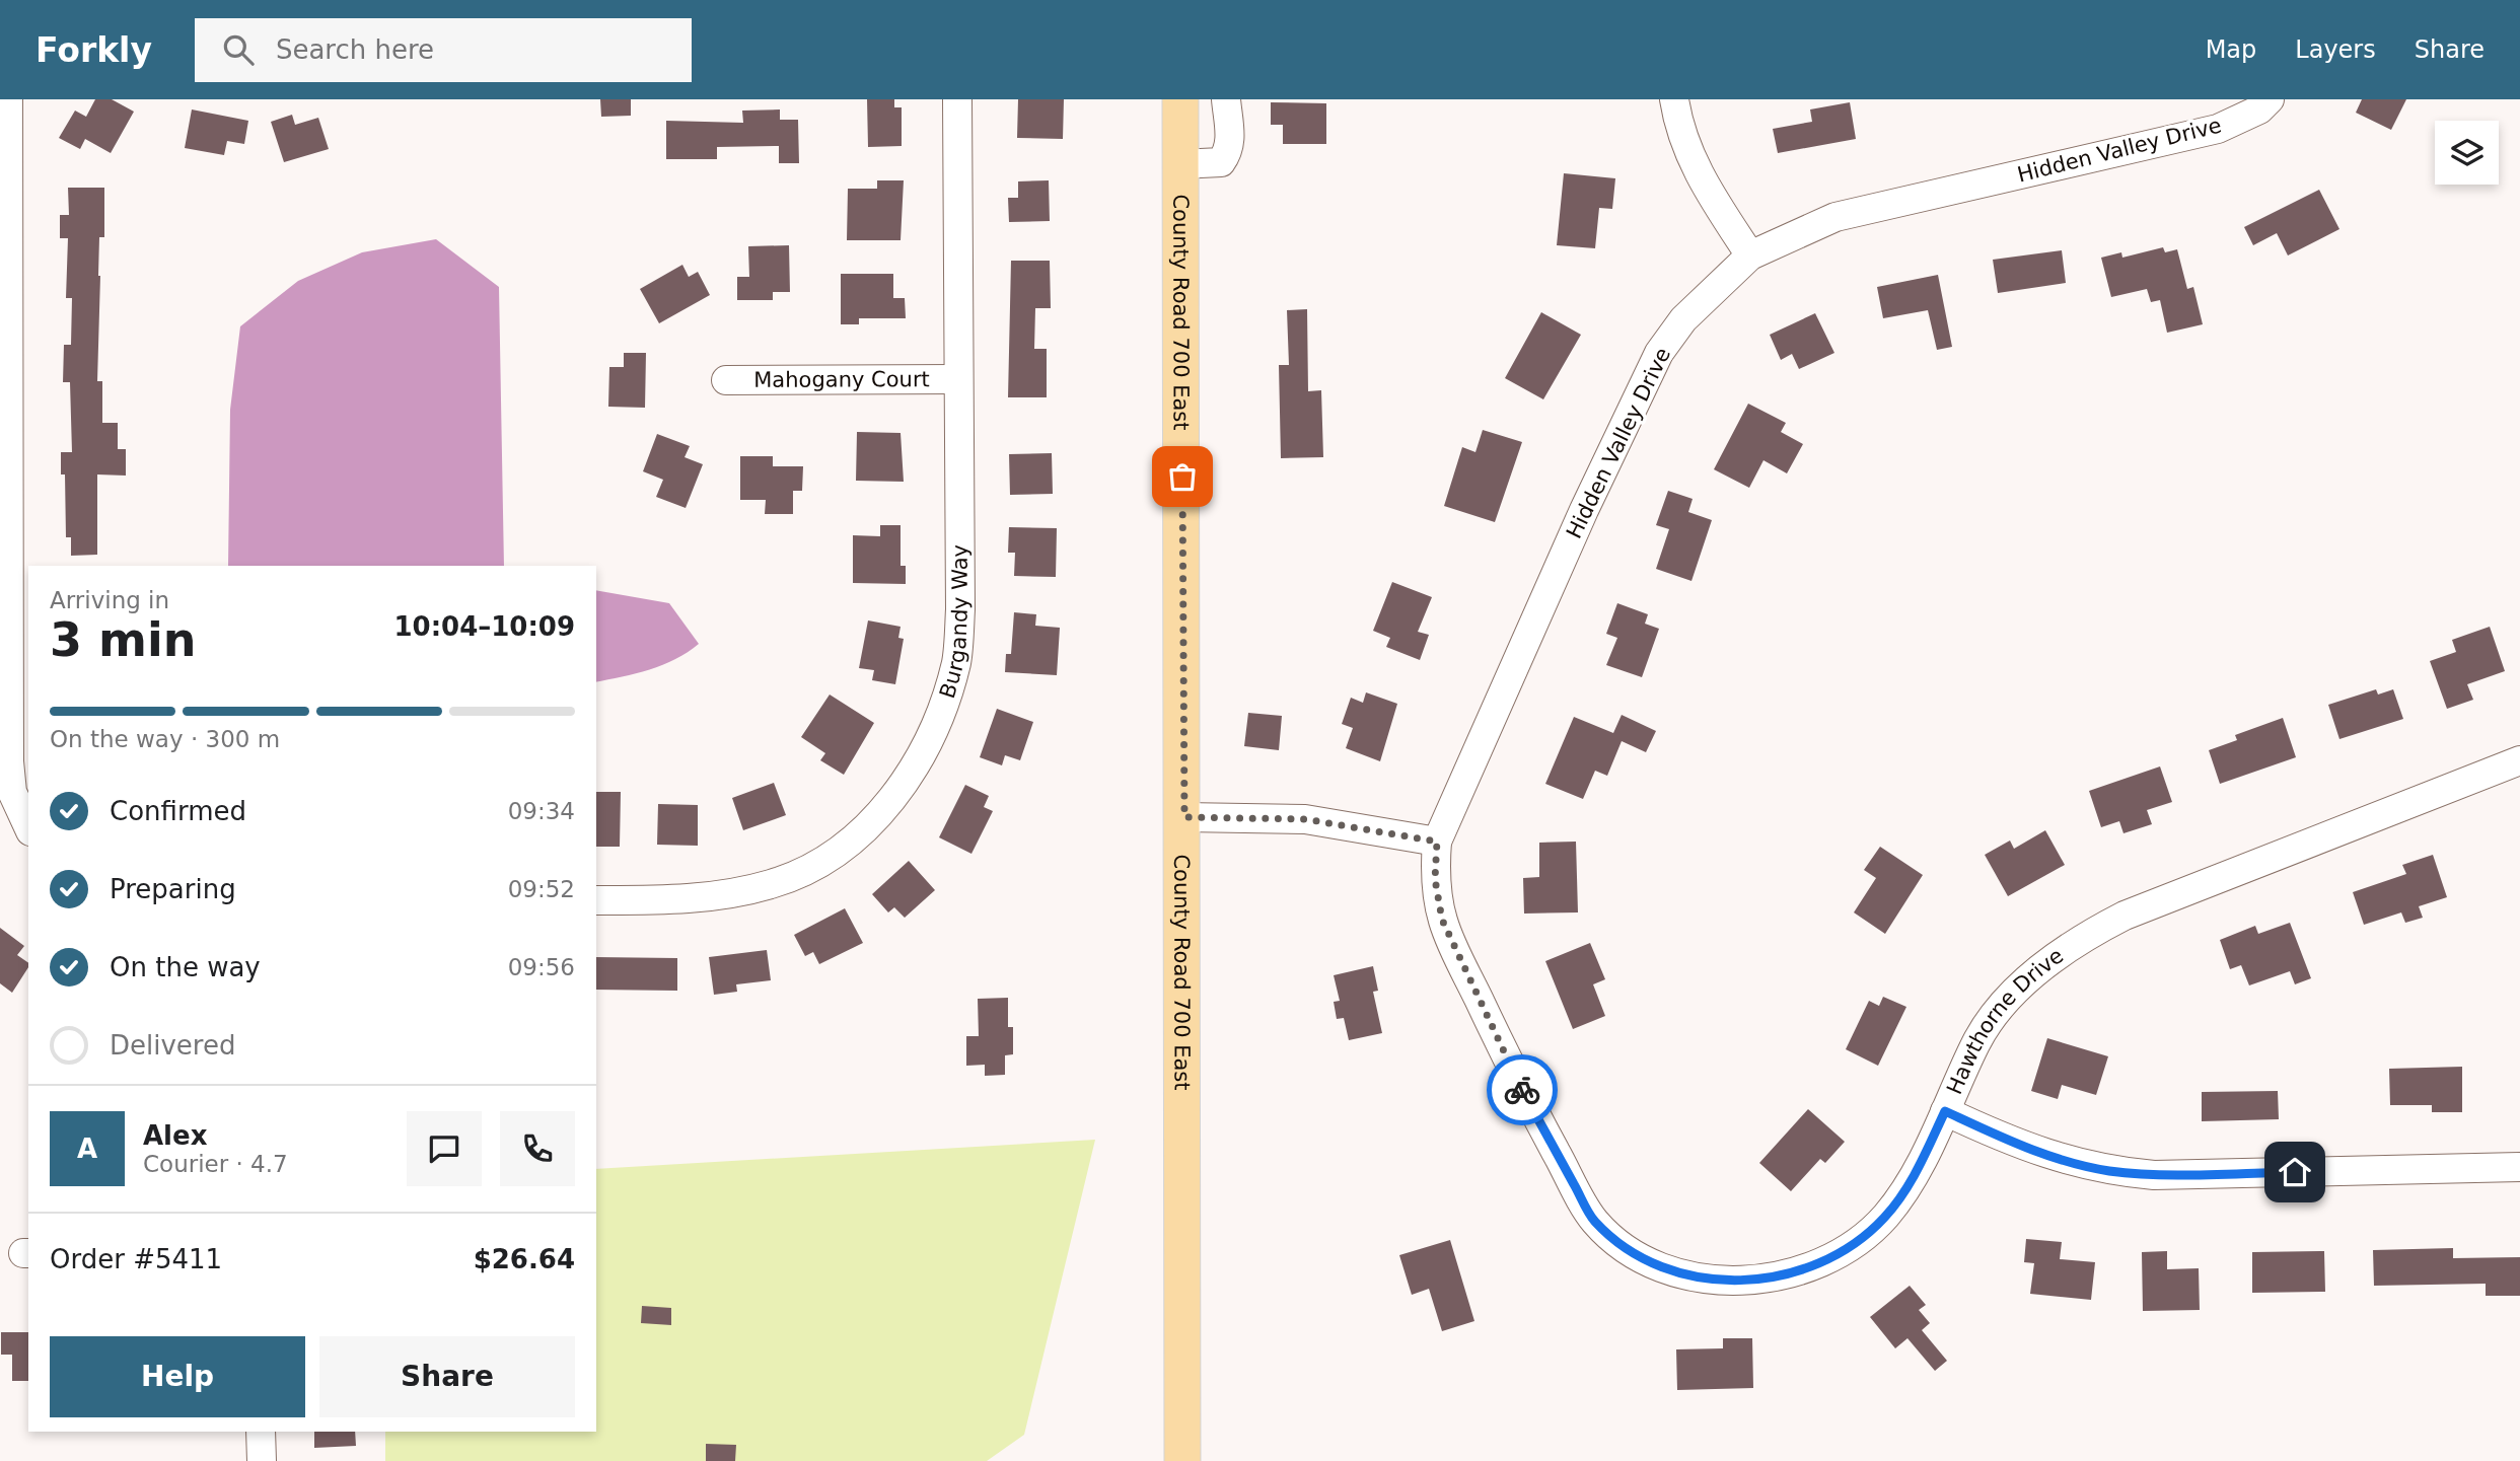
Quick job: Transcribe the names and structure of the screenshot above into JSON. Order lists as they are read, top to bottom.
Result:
{
  "streets": {
    "main road": ["County Road 700 East"],
    "street": [
      "Hidden Valley Drive",
      "Mahogany Court",
      "Burgandy Way",
      "Hawthorne Drive"
    ]
  },
  "crossings": [
    ["Hidden Valley Drive", "Hawthorne Drive"],
    ["Mahogany Court", "Burgandy Way"]
  ],
  "page": {
    "header": "Forkly",
    "search": "Search here",
    "nav": ["Map", "Layers", "Share"],
    "heading": ["3 min", "Arriving in", "10:04–10:09"],
    "panel": [
      "Alex",
      "Courier · 4.7",
      "Order #5411",
      "$26.64"
    ],
    "bar": "On the way · 300 m",
    "list": [
      ["Confirmed", "09:34"],
      ["Preparing", "09:52"],
      ["On the way", "09:56"],
      "Delivered"
    ],
    "round": "A",
    "buttons": ["Help", "Share"]
  }
}
